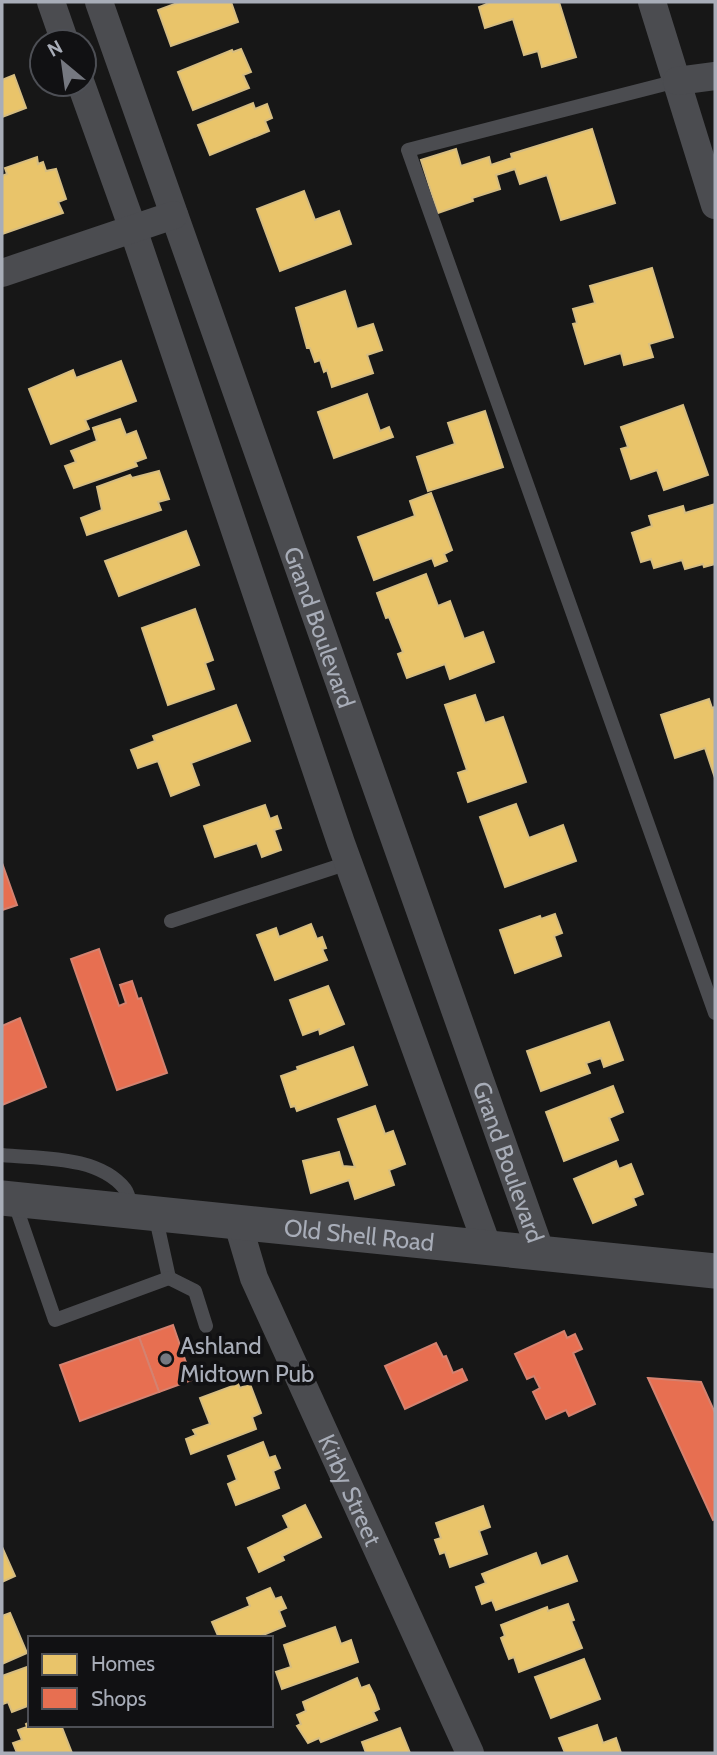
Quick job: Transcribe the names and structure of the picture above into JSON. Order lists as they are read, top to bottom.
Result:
{
  "streets": {
    "street": ["Grand Boulevard", "Old Shell Road", "Kirby Street"]
  },
  "crossings": [
    ["Grand Boulevard", "Old Shell Road"],
    ["Old Shell Road", "Kirby Street"]
  ],
  "places": ["Ashland Midtown Pub"],
  "legend": ["Homes", "Shops"],
  "north": "top left"
}
